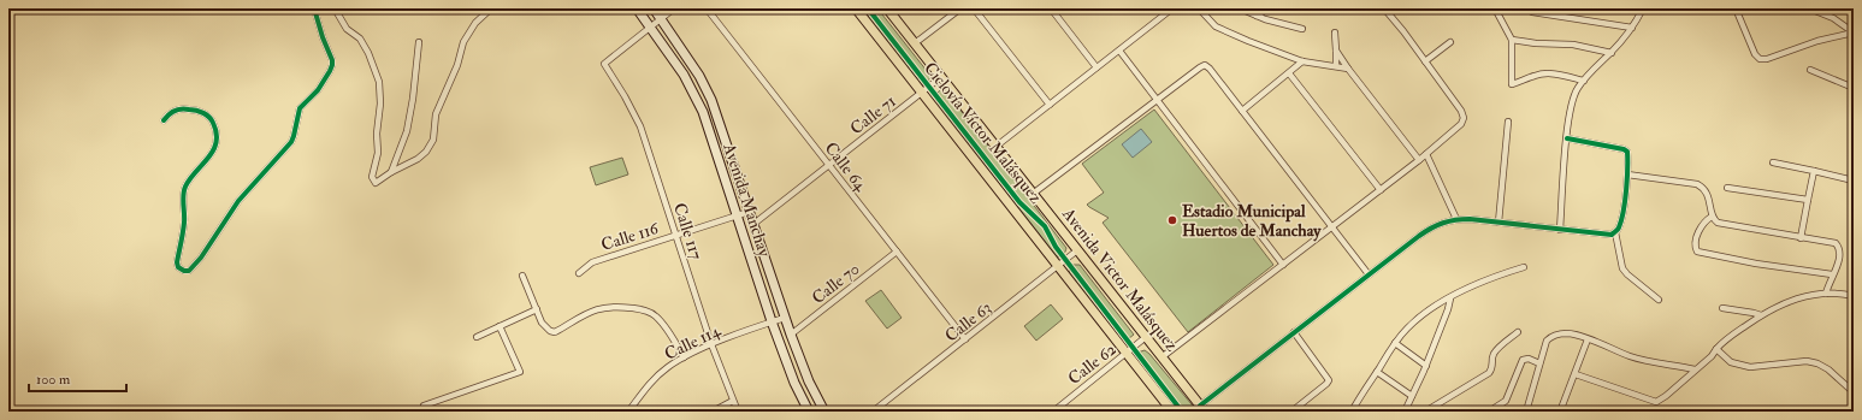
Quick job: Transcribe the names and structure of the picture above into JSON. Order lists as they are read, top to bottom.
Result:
{
  "streets": {
    "main road": ["Avenida Victor Malásquez"],
    "street": [
      "Calle 71",
      "Calle 64",
      "Avenida Manchay",
      "Calle 117",
      "Calle 116",
      "Calle 70",
      "Calle 63",
      "Calle 114",
      "Calle 62"
    ],
    "cycle path": ["Ciclovía Víctor Malásquez"]
  },
  "crossings": [
    ["Calle 71", "Calle 64"],
    ["Calle 71", "Avenida Manchay"],
    ["Calle 71", "Avenida Victor Malásquez"],
    ["Calle 64", "Calle 70"],
    ["Calle 64", "Calle 63"],
    ["Avenida Manchay", "Calle 117"],
    ["Avenida Manchay", "Calle 116"],
    ["Avenida Manchay", "Calle 70"],
    ["Avenida Manchay", "Calle 114"],
    ["Calle 117", "Calle 116"],
    ["Calle 117", "Calle 114"],
    ["Avenida Victor Malásquez", "Calle 63"],
    ["Avenida Victor Malásquez", "Calle 62"]
  ],
  "places": ["Estadio Municipal Huertos de Manchay"],
  "scale_bar": "100 m"
}
